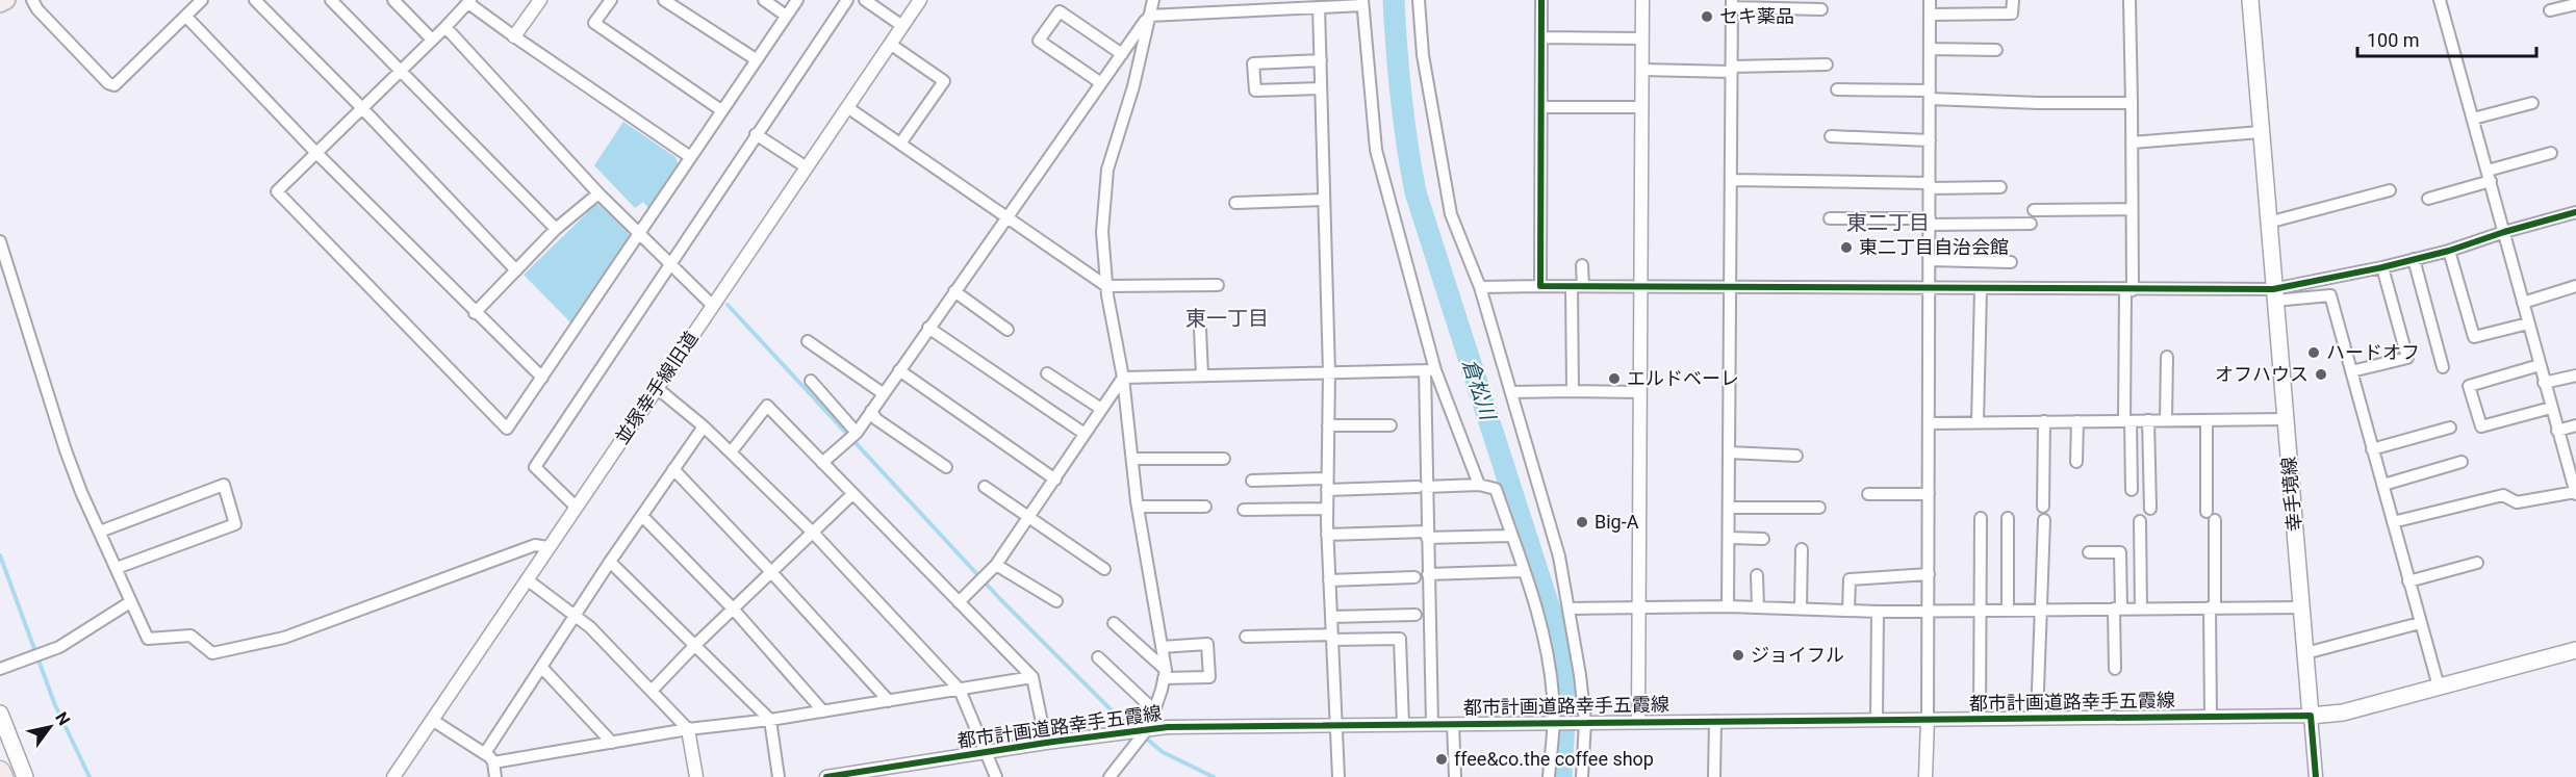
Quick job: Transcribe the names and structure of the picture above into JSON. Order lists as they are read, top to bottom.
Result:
{
  "streets": {
    "main road": ["幸手境線"],
    "street": ["並塚幸手線旧道", "都市計画道路幸手五霞線"]
  },
  "crossings": [
    ["幸手境線", "都市計画道路幸手五霞線"]
  ],
  "districts": ["東二丁目", "東一丁目"],
  "water": ["倉松川"],
  "places": [
    "セキ薬品",
    "東二丁目自治会館",
    "ハードオフ",
    "オフハウス",
    "エルドベーレ",
    "Big-A",
    "ジョイフル",
    "ffee&co.the coffee shop"
  ],
  "scale_bar": "100 m",
  "north": "top right"
}
